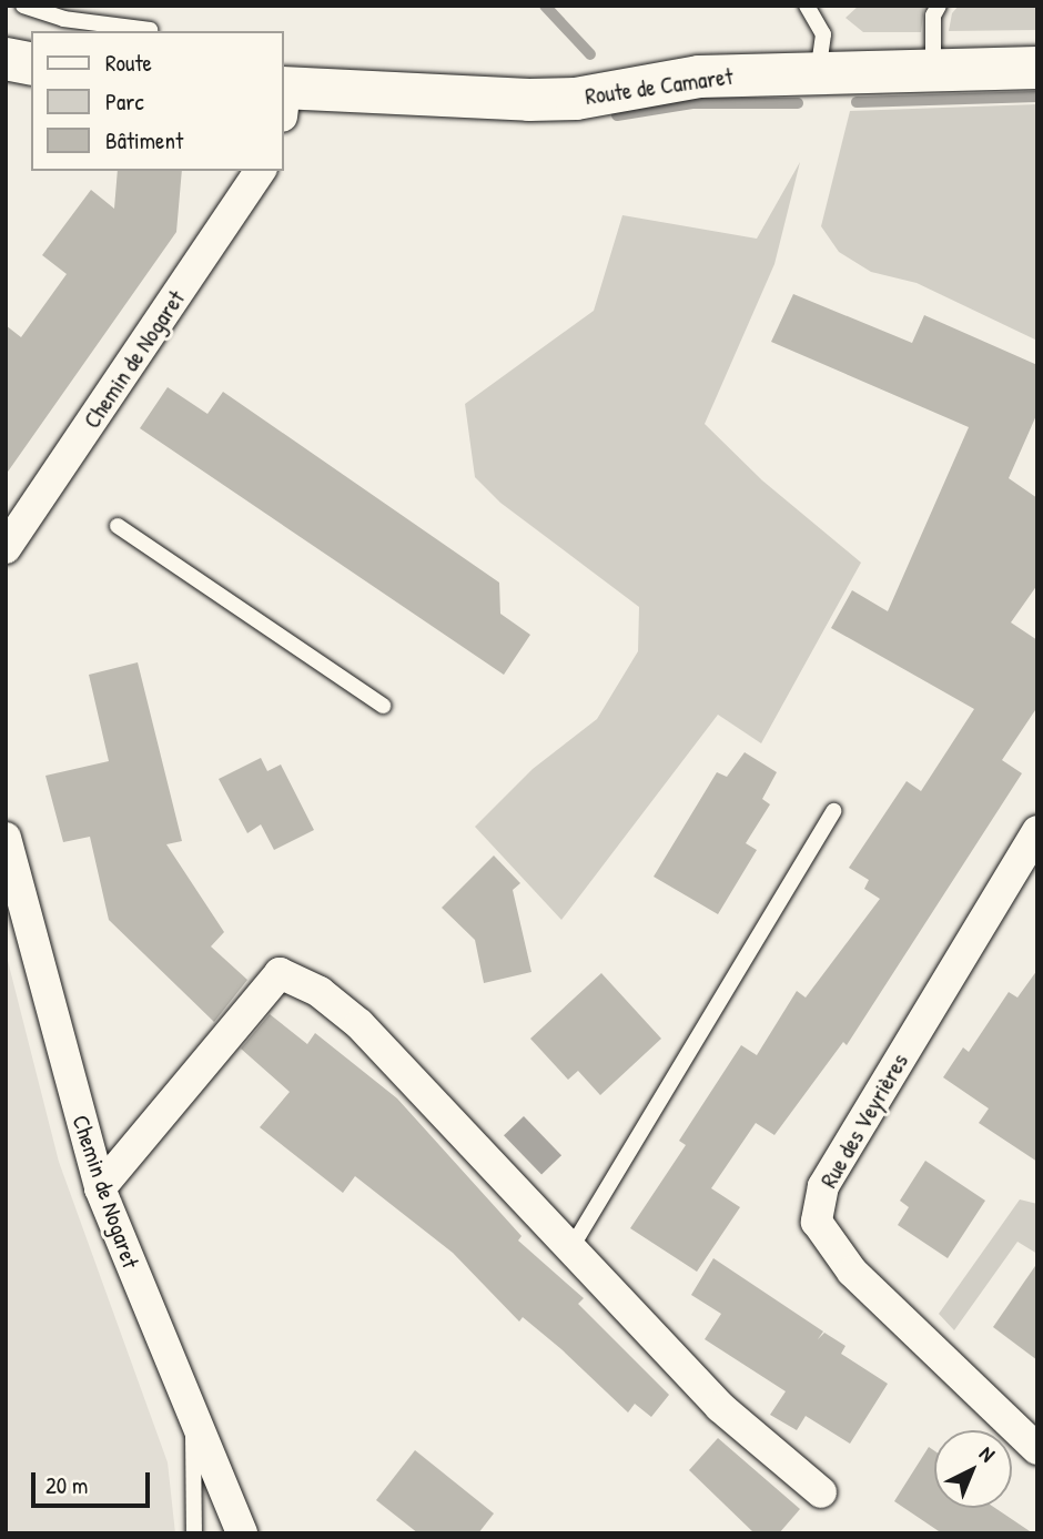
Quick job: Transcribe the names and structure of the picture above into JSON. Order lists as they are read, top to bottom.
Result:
{
  "streets": {
    "main road": ["Route de Camaret"],
    "street": ["Chemin de Nogaret", "Rue des Veyrières"]
  },
  "legend": ["Route", "Parc", "Bâtiment"],
  "scale_bar": "20 m",
  "north": "top right"
}
